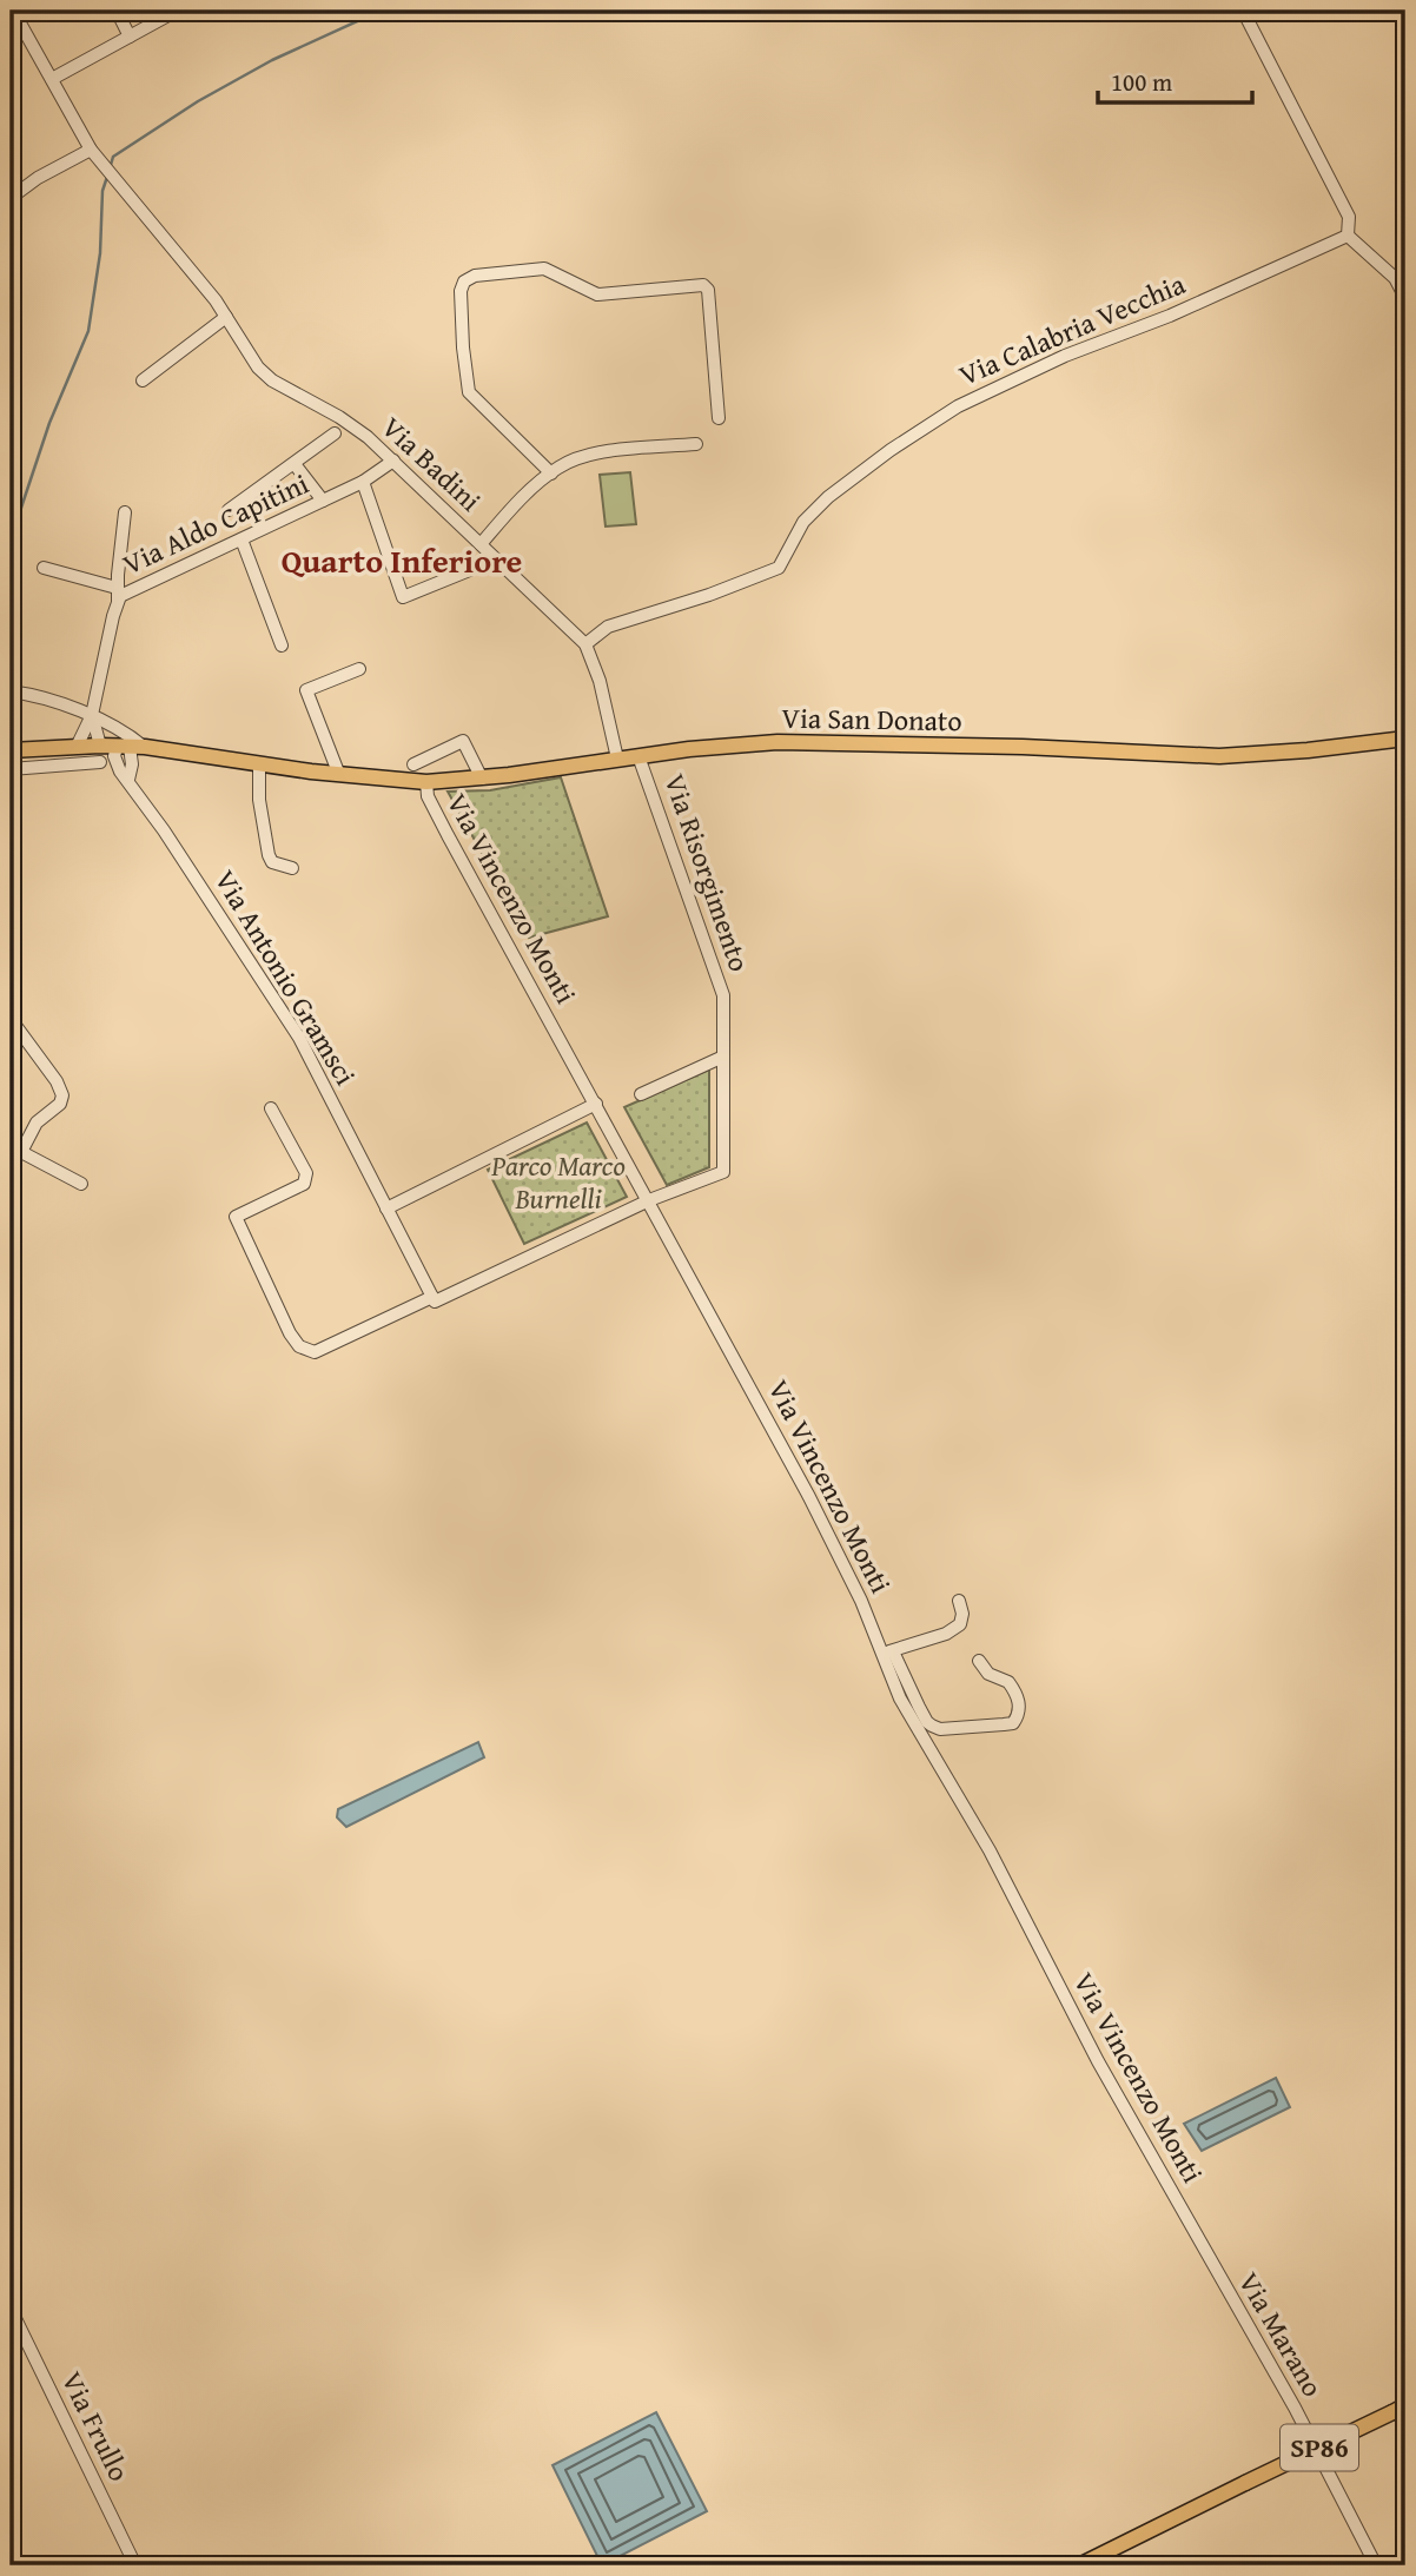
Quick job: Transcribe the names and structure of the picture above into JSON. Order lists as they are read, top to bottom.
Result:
{
  "streets": {
    "main road": ["Via San Donato", "SP86"],
    "street": [
      "Via Calabria Vecchia",
      "Via Badini",
      "Via Aldo Capitini",
      "Via Risorgimento",
      "Via Vincenzo Monti",
      "Via Antonio Gramsci",
      "Via Marano",
      "Via Frullo"
    ]
  },
  "crossings": [
    ["Via Calabria Vecchia", "Via Badini"],
    ["Via Badini", "Via Aldo Capitini"],
    ["Via Badini", "Via San Donato"],
    ["Via Aldo Capitini", "Via San Donato"],
    ["Via San Donato", "Via Risorgimento"],
    ["Via San Donato", "Via Vincenzo Monti"],
    ["Via San Donato", "Via Antonio Gramsci"],
    ["Via Risorgimento", "Via Vincenzo Monti"],
    ["Via Vincenzo Monti", "Via Marano"]
  ],
  "districts": ["Quarto Inferiore"],
  "parks": ["Parco Marco Burnelli"],
  "scale_bar": "100 m"
}
